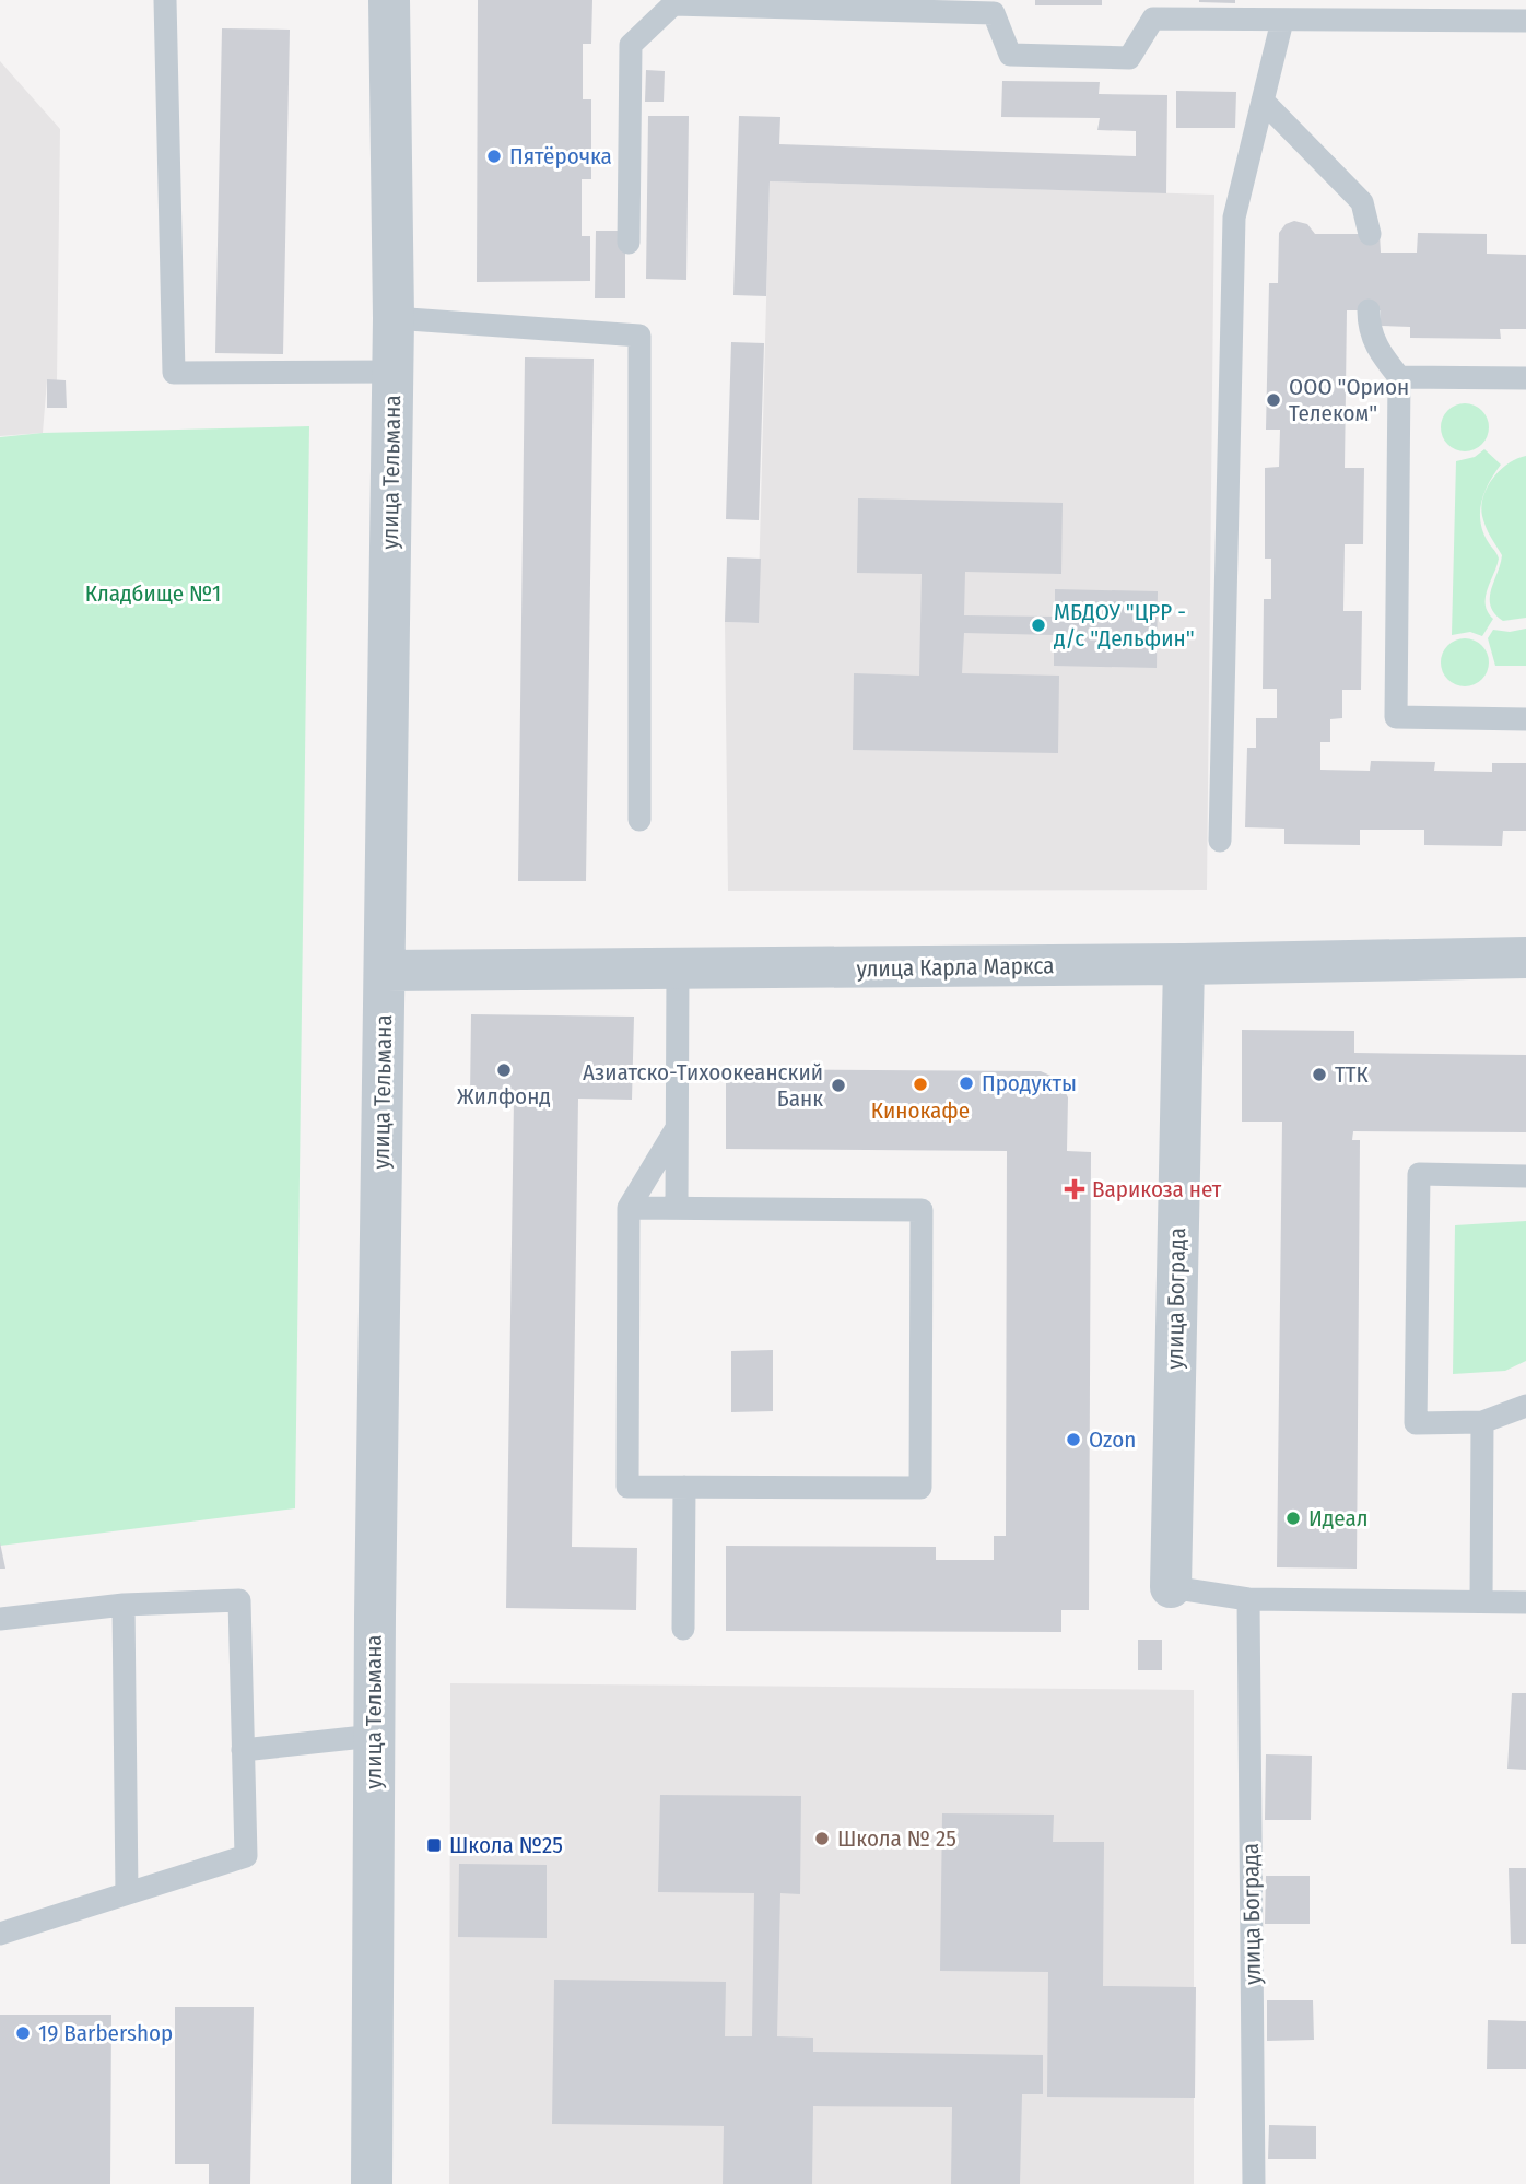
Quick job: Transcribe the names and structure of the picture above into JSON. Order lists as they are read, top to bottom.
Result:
{
  "streets": {
    "street": ["улица Тельмана", "улица Карла Маркса", "улица Бограда"]
  },
  "crossings": [
    ["улица Тельмана", "улица Карла Маркса"],
    ["улица Карла Маркса", "улица Бограда"]
  ],
  "parks": ["Кладбище №1"],
  "places": {
    "other": [
      "Пятёрочка",
      "ООО \"Орион Телеком\"",
      "МБДОУ \"ЦРР - д/с \"Дельфин\"",
      "Жилфонд",
      "ТТК",
      "Продукты",
      "Кинокафе",
      "Азиатско-Тихоокеанский Банк",
      "Ozon",
      "Идеал",
      "Школа № 25",
      "19 Barbershop"
    ],
    "health": ["Варикоза нет"],
    "transit": ["Школа №25"]
  }
}
